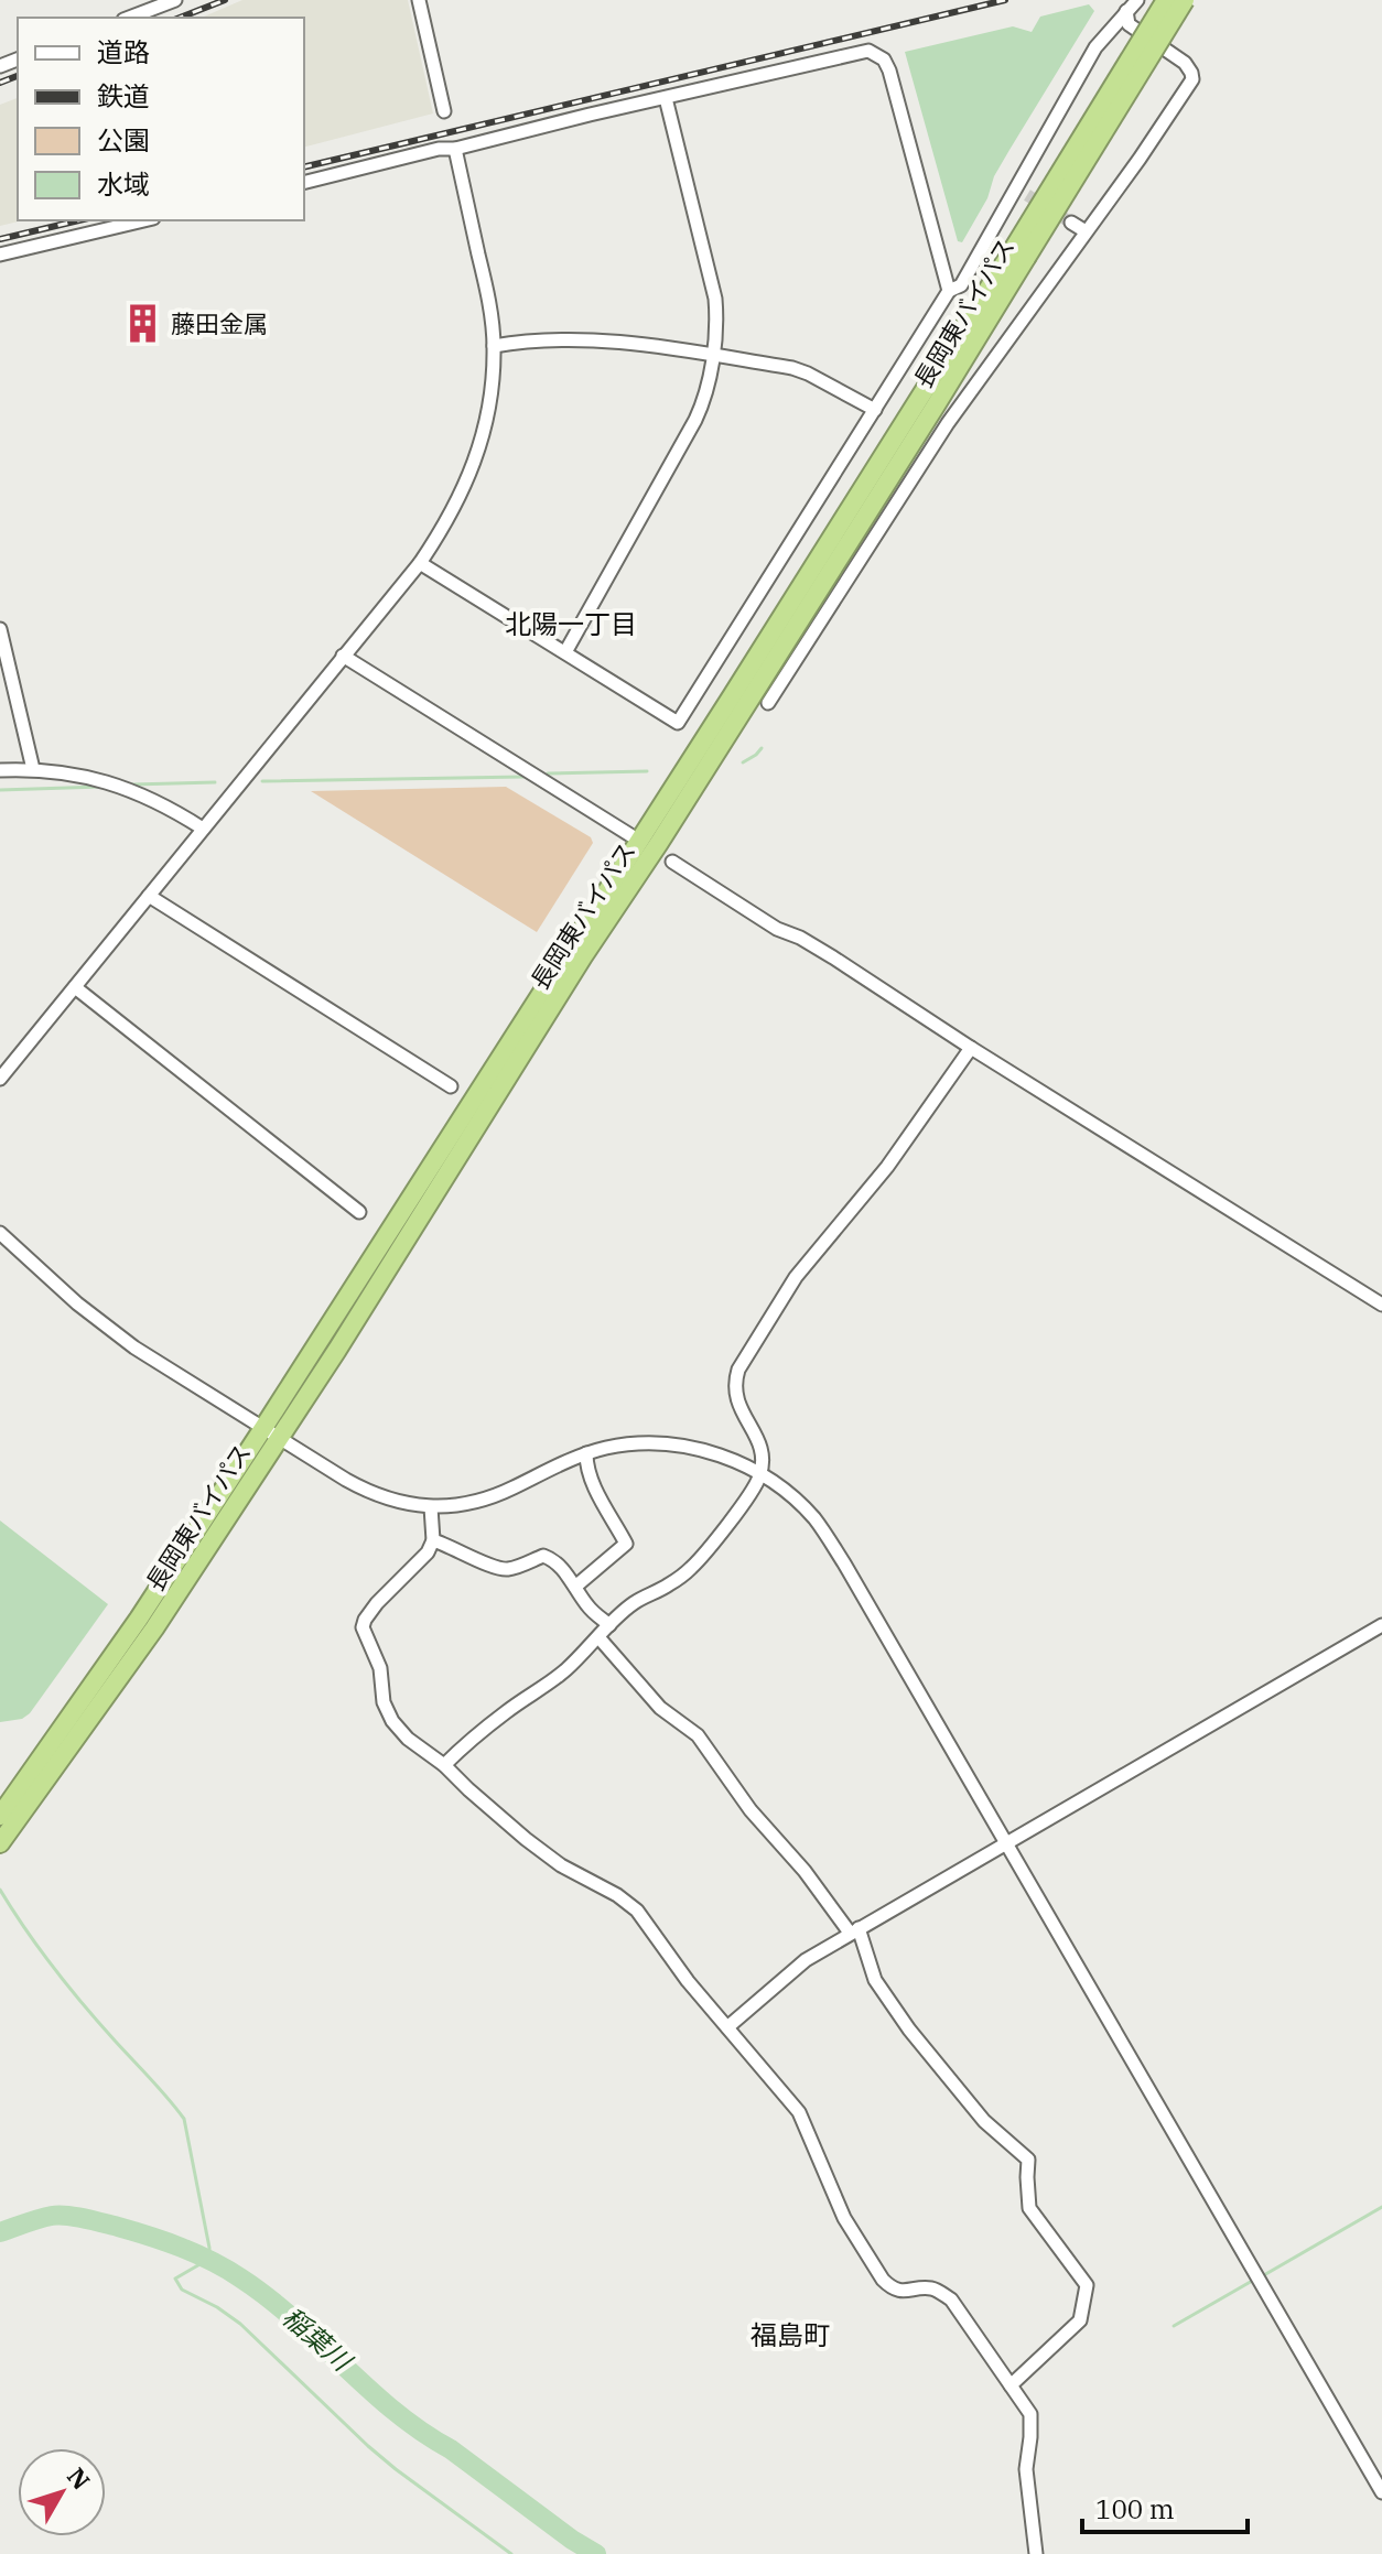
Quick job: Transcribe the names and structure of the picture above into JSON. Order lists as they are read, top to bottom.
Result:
{
  "streets": {
    "highway": ["長岡東バイパス"]
  },
  "districts": ["北陽一丁目", "福島町"],
  "water": ["稲葉川"],
  "places": {
    "building": ["藤田金属"]
  },
  "legend": [
    "道路",
    "鉄道",
    "公園",
    "水域"
  ],
  "scale_bar": "100 m",
  "north": "top right"
}
